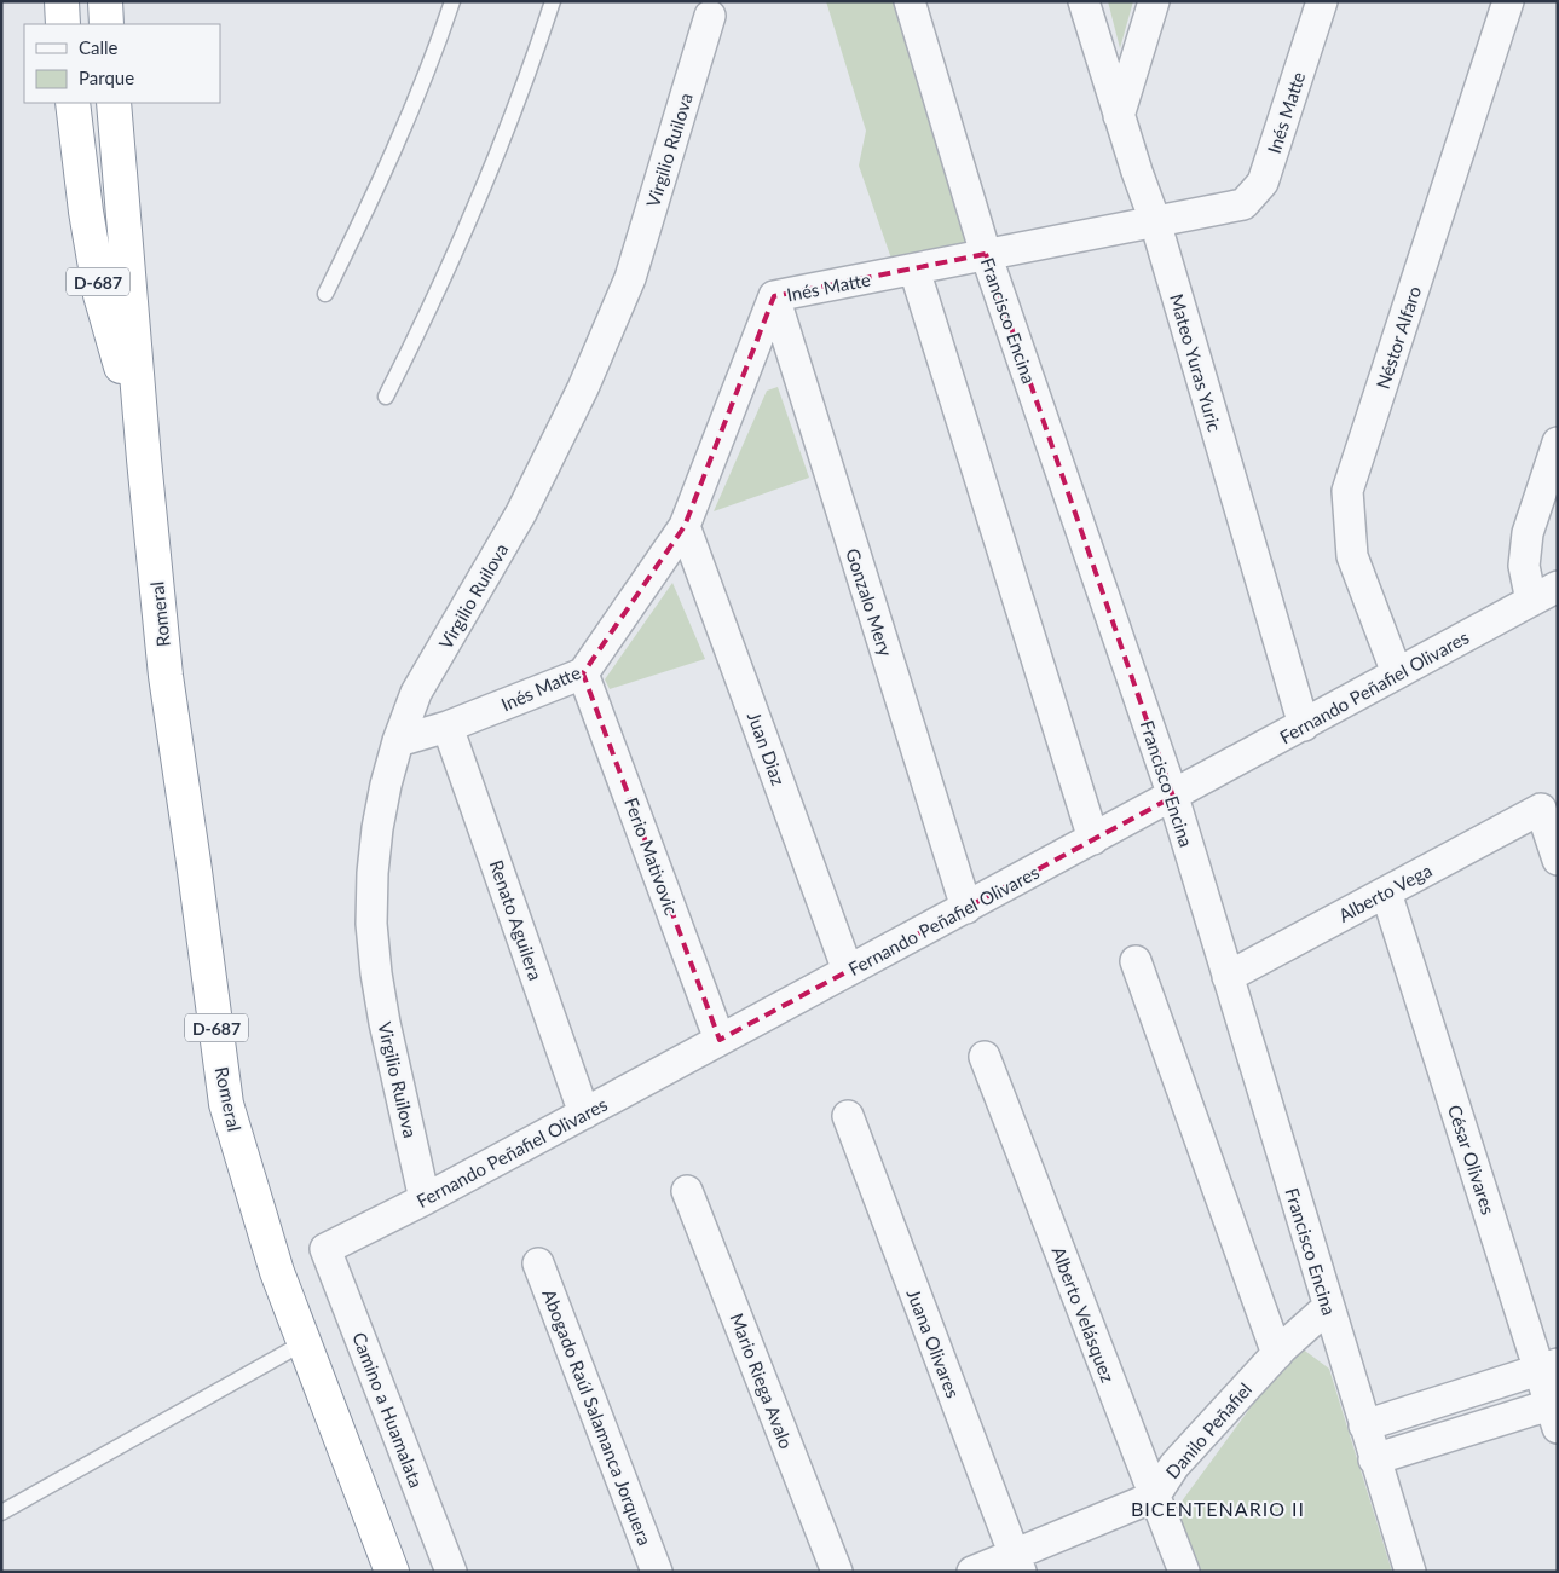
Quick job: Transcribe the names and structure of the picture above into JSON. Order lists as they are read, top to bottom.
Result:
{
  "streets": {
    "highway": ["D-687", "Romeral"],
    "street": [
      "Inés Matte",
      "Virgilio Ruilova",
      "Francisco Encina",
      "Néstor Alfaro",
      "Mateo Yuras Yuric",
      "Gonzalo Mery",
      "Fernando Peñafiel Olivares",
      "Juan Diaz",
      "Ferio Mativovic",
      "Alberto Vega",
      "Renato Aguilera",
      "César Olivares",
      "Alberto Velásquez",
      "Juana Olivares",
      "Mario Riega Avalo",
      "Camino a Huamalata",
      "Abogado Raúl Salamanca Jorquera",
      "Danilo Peñafiel"
    ]
  },
  "crossings": [
    ["Inés Matte", "Virgilio Ruilova"],
    ["Inés Matte", "Francisco Encina"],
    ["Inés Matte", "Mateo Yuras Yuric"],
    ["Inés Matte", "Gonzalo Mery"],
    ["Inés Matte", "Juan Diaz"],
    ["Inés Matte", "Ferio Mativovic"],
    ["Inés Matte", "Renato Aguilera"],
    ["Virgilio Ruilova", "Fernando Peñafiel Olivares"],
    ["Francisco Encina", "Fernando Peñafiel Olivares"],
    ["Francisco Encina", "Alberto Vega"],
    ["Francisco Encina", "Danilo Peñafiel"],
    ["Néstor Alfaro", "Fernando Peñafiel Olivares"],
    ["Mateo Yuras Yuric", "Fernando Peñafiel Olivares"],
    ["Gonzalo Mery", "Fernando Peñafiel Olivares"],
    ["Fernando Peñafiel Olivares", "Juan Diaz"],
    ["Fernando Peñafiel Olivares", "Ferio Mativovic"],
    ["Fernando Peñafiel Olivares", "Renato Aguilera"],
    ["Fernando Peñafiel Olivares", "Camino a Huamalata"],
    ["Alberto Vega", "César Olivares"],
    ["Alberto Velásquez", "Danilo Peñafiel"],
    ["Juana Olivares", "Danilo Peñafiel"]
  ],
  "districts": ["BICENTENARIO II"],
  "legend": ["Calle", "Parque"]
}
